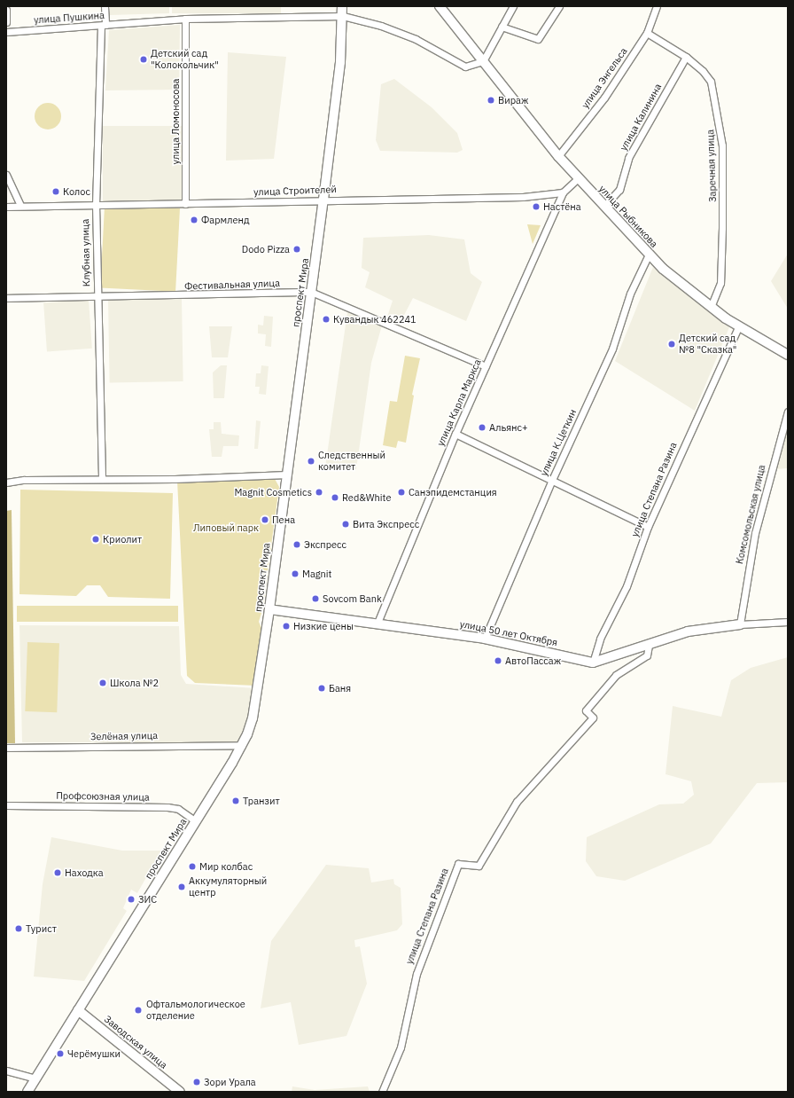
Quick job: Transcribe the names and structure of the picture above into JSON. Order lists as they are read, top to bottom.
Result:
{
  "streets": {
    "main road": [
      "улица Рыбникова",
      "проспект Мира",
      "улица 50 лет Октября",
      "Заводская улица"
    ],
    "street": [
      "улица Пушкина",
      "улица Энгельса",
      "улица Калинина",
      "улица Ломоносова",
      "Заречная улица",
      "улица Строителей",
      "Клубная улица",
      "Фестивальная улица",
      "улица Карла Маркса",
      "улица К.Цеткин",
      "улица Степана Разина",
      "Комсомольская улица",
      "Зелёная улица",
      "Профсоюзная улица"
    ]
  },
  "crossings": [
    ["улица Пушкина", "улица Ломоносова"],
    ["улица Пушкина", "улица Рыбникова"],
    ["улица Пушкина", "Клубная улица"],
    ["улица Пушкина", "проспект Мира"],
    ["улица Энгельса", "Заречная улица"],
    ["улица Энгельса", "улица Рыбникова"],
    ["улица Калинина", "Заречная улица"],
    ["улица Калинина", "улица Рыбникова"],
    ["улица Ломоносова", "улица Строителей"],
    ["Заречная улица", "улица Рыбникова"],
    ["улица Строителей", "Клубная улица"],
    ["улица Строителей", "проспект Мира"],
    ["улица Строителей", "улица Карла Маркса"],
    ["улица Рыбникова", "улица К.Цеткин"],
    ["улица Рыбникова", "улица Степана Разина"],
    ["Клубная улица", "Фестивальная улица"],
    ["Фестивальная улица", "проспект Мира"],
    ["Фестивальная улица", "улица Карла Маркса"],
    ["проспект Мира", "улица 50 лет Октября"],
    ["проспект Мира", "Зелёная улица"],
    ["проспект Мира", "Профсоюзная улица"],
    ["проспект Мира", "Заводская улица"],
    ["улица Карла Маркса", "улица 50 лет Октября"],
    ["улица К.Цеткин", "улица 50 лет Октября"],
    ["улица Степана Разина", "улица 50 лет Октября"],
    ["Комсомольская улица", "улица 50 лет Октября"]
  ],
  "parks": ["Липовый парк"],
  "places": [
    "Детский сад \"Колокольчик\"",
    "Вираж",
    "Колос",
    "Настёна",
    "Фармленд",
    "Dodo Pizza",
    "Кувандык 462241",
    "Детский сад №8 \"Сказка\"",
    "Альянс+",
    "Следственный комитет",
    "Magnit Cosmetics",
    "Санэпидемстанция",
    "Red&White",
    "Пена",
    "Вита Экспресс",
    "Криолит",
    "Экспресс",
    "Magnit",
    "Sovcom Bank",
    "Низкие цены",
    "АвтоПассаж",
    "Школа №2",
    "Баня",
    "Транзит",
    "Мир колбас",
    "Находка",
    "Аккумуляторный центр",
    "ЗИС",
    "Турист",
    "Офтальмологическое отделение",
    "Черёмушки",
    "Зори Урала"
  ]
}
